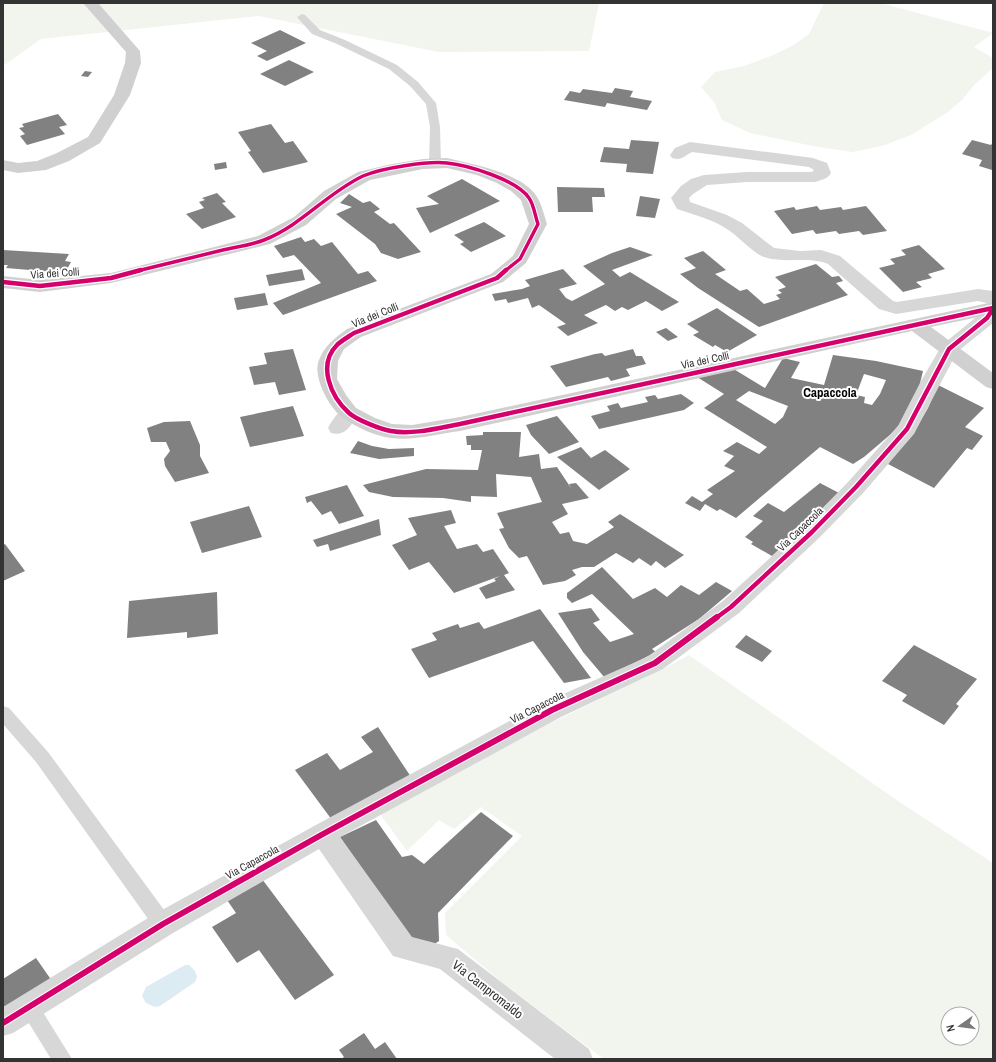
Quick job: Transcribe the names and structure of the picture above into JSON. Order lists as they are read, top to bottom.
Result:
{
  "streets": {
    "street": ["Via dei Colli", "Via Capaccola", "Via Campromaldo"]
  },
  "crossings": [
    ["Via dei Colli", "Via Capaccola"],
    ["Via Capaccola", "Via Campromaldo"]
  ],
  "districts": ["Capaccola"],
  "north": "left"
}
